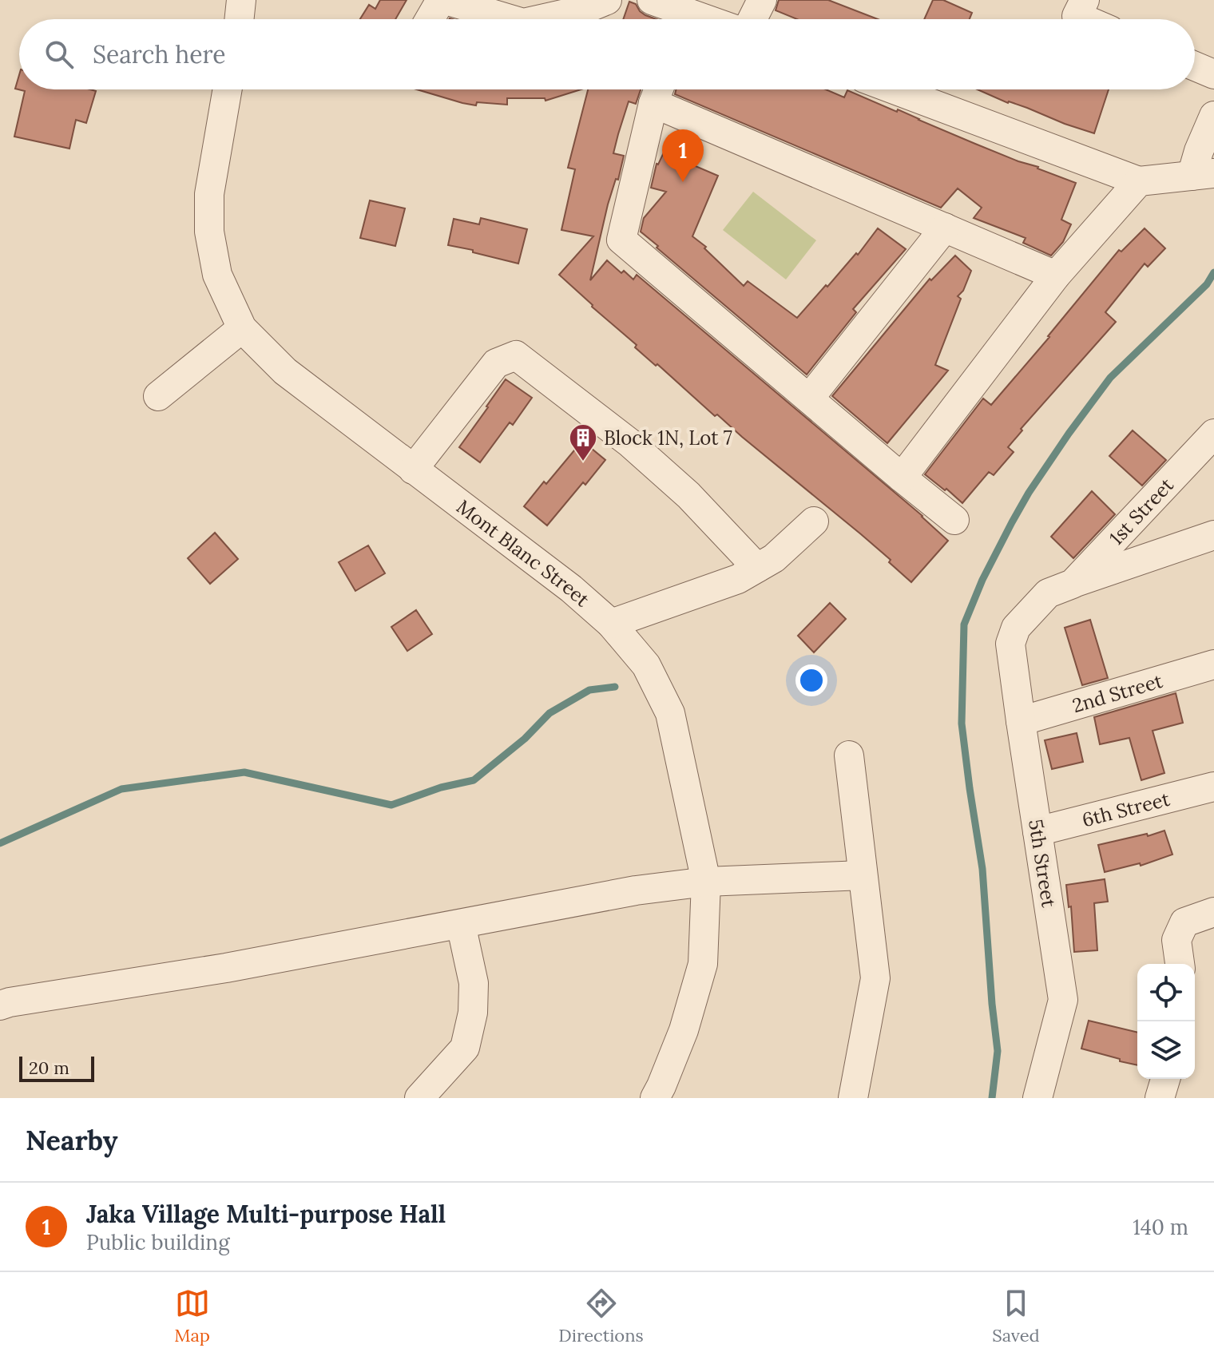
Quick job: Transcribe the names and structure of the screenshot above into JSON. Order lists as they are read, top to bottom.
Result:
{
  "streets": {
    "street": [
      "1st Street",
      "Mont Blanc Street",
      "2nd Street",
      "6th Street",
      "5th Street"
    ]
  },
  "crossings": [
    ["1st Street", "5th Street"],
    ["2nd Street", "5th Street"],
    ["6th Street", "5th Street"]
  ],
  "places": {
    "building": ["Block 1N, Lot 7"]
  },
  "scale_bar": "20 m",
  "page": {
    "search": "Search here",
    "pins": "1",
    "scale": "20 m",
    "heading": "Nearby",
    "list": [
      {
        "mark": "1",
        "name": "Jaka Village Multi-purpose Hall",
        "note": "Public building",
        "value": "140 m"
      }
    ],
    "nav": ["Map", "Directions", "Saved"]
  }
}
